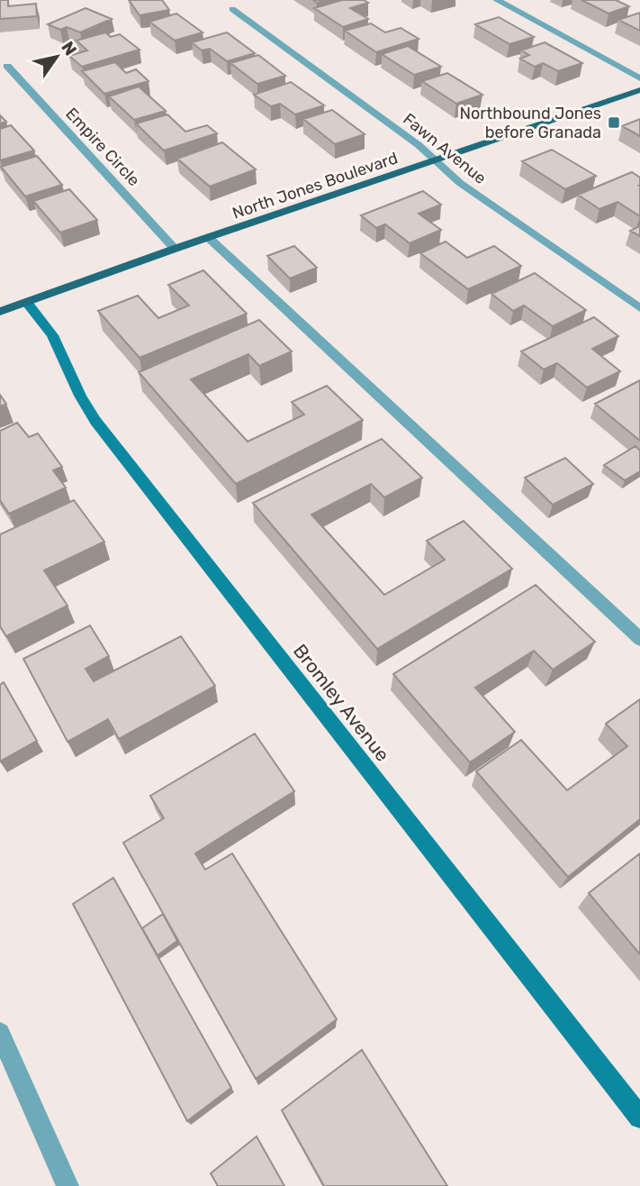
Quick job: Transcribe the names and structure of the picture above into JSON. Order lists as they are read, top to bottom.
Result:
{
  "streets": {
    "main road": ["North Jones Boulevard"],
    "street": ["Empire Circle", "Fawn Avenue", "Bromley Avenue"]
  },
  "crossings": [
    ["Empire Circle", "North Jones Boulevard"],
    ["Fawn Avenue", "North Jones Boulevard"],
    ["North Jones Boulevard", "Bromley Avenue"]
  ],
  "places": {
    "transit": ["Northbound Jones before Granada"]
  },
  "north": "top right"
}
